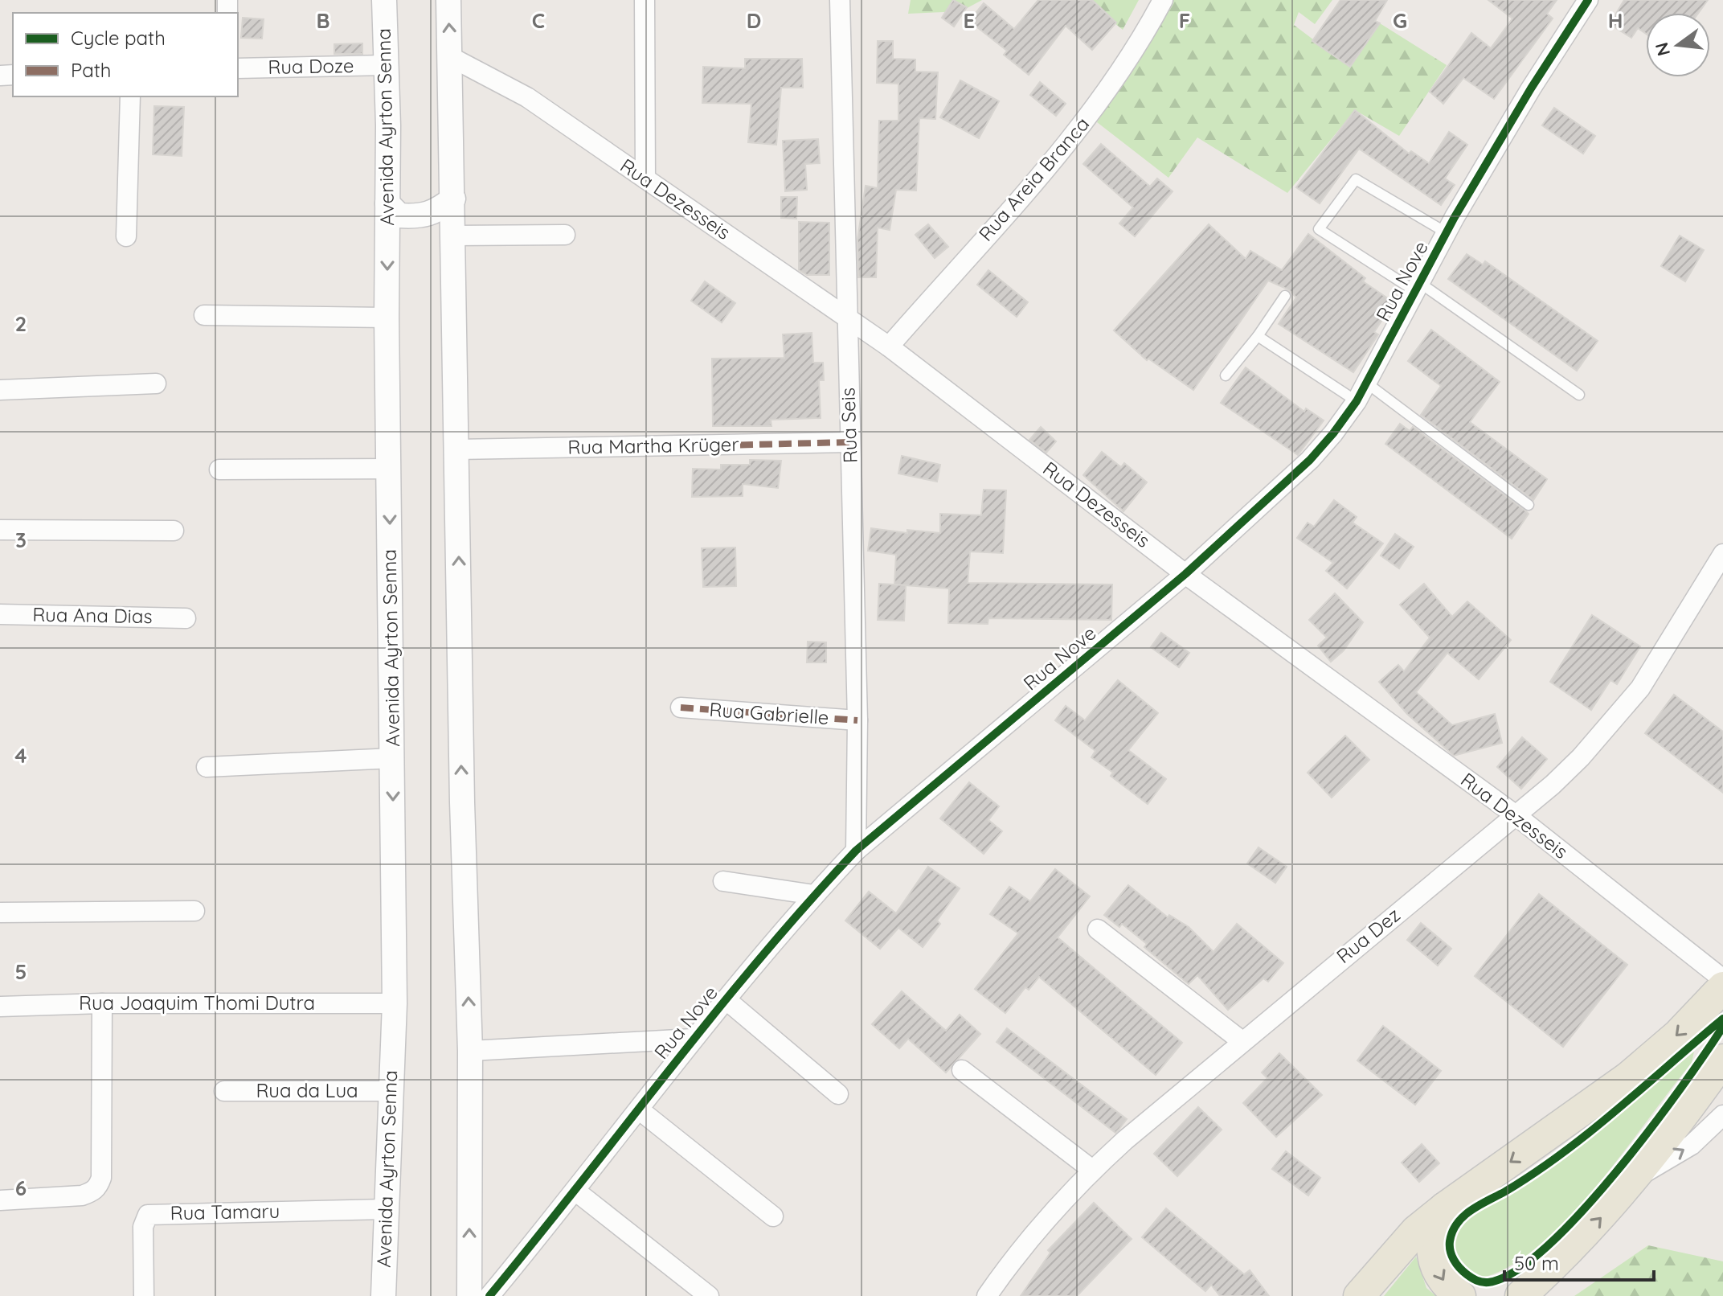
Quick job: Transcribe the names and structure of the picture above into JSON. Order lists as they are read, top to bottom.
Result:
{
  "streets": {
    "street": [
      "Rua Doze",
      "Avenida Ayrton Senna",
      "Rua Areia Branca",
      "Rua Dezesseis",
      "Rua Nove",
      "Rua Seis",
      "Rua Martha Krüger",
      "Rua Ana Dias",
      "Rua Gabrielle",
      "Rua Dez",
      "Rua Joaquim Thomi Dutra",
      "Rua da Lua",
      "Rua Tamaru"
    ]
  },
  "crossings": [
    ["Rua Doze", "Avenida Ayrton Senna"],
    ["Avenida Ayrton Senna", "Rua Joaquim Thomi Dutra"],
    ["Avenida Ayrton Senna", "Rua da Lua"],
    ["Avenida Ayrton Senna", "Rua Tamaru"],
    ["Rua Areia Branca", "Rua Dezesseis"],
    ["Rua Dezesseis", "Rua Nove"],
    ["Rua Dezesseis", "Rua Seis"],
    ["Rua Dezesseis", "Rua Dez"],
    ["Rua Nove", "Rua Seis"],
    ["Rua Seis", "Rua Martha Krüger"],
    ["Rua Seis", "Rua Gabrielle"]
  ],
  "legend": ["Cycle path", "Path"],
  "scale_bar": "50 m",
  "north": "left",
  "grid": {
    "columns": [
      "B",
      "C",
      "D",
      "E",
      "F",
      "G",
      "H"
    ],
    "rows": [
      "2",
      "3",
      "4",
      "5",
      "6"
    ]
  }
}
